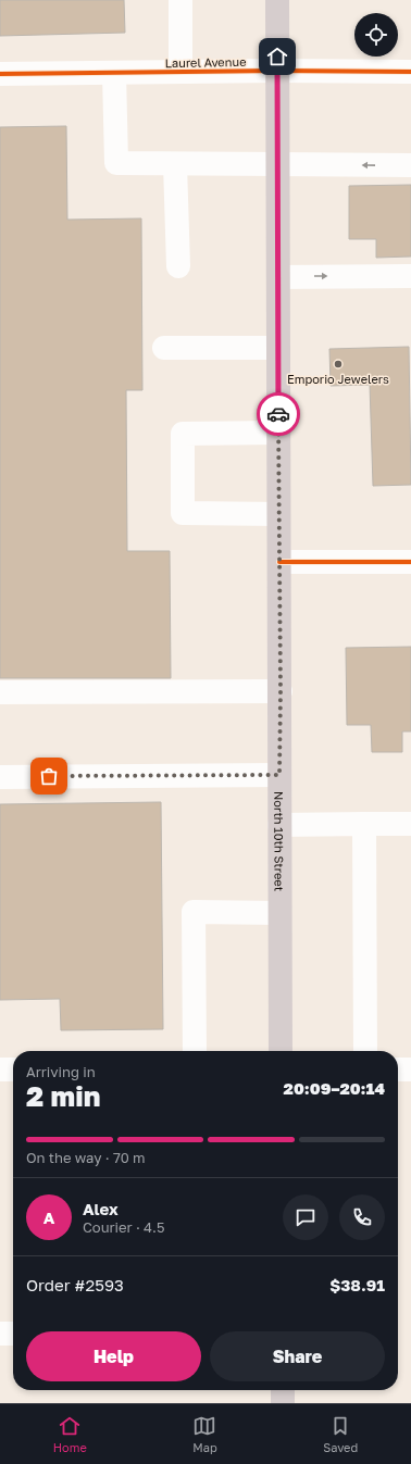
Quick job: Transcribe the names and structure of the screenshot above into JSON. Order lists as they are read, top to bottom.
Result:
{
  "streets": {
    "main road": ["North 10th Street"],
    "street": ["Laurel Avenue"]
  },
  "crossings": [
    ["Laurel Avenue", "North 10th Street"]
  ],
  "places": ["Emporio Jewelers"],
  "page": {
    "heading": ["2 min", "Arriving in", "20:09–20:14"],
    "panel": [
      "Alex",
      "Courier · 4.5",
      "Order #2593",
      "$38.91"
    ],
    "bar": "On the way · 70 m",
    "round": "A",
    "buttons": ["Help", "Share"],
    "tabs": ["Home", "Map", "Saved"]
  }
}
